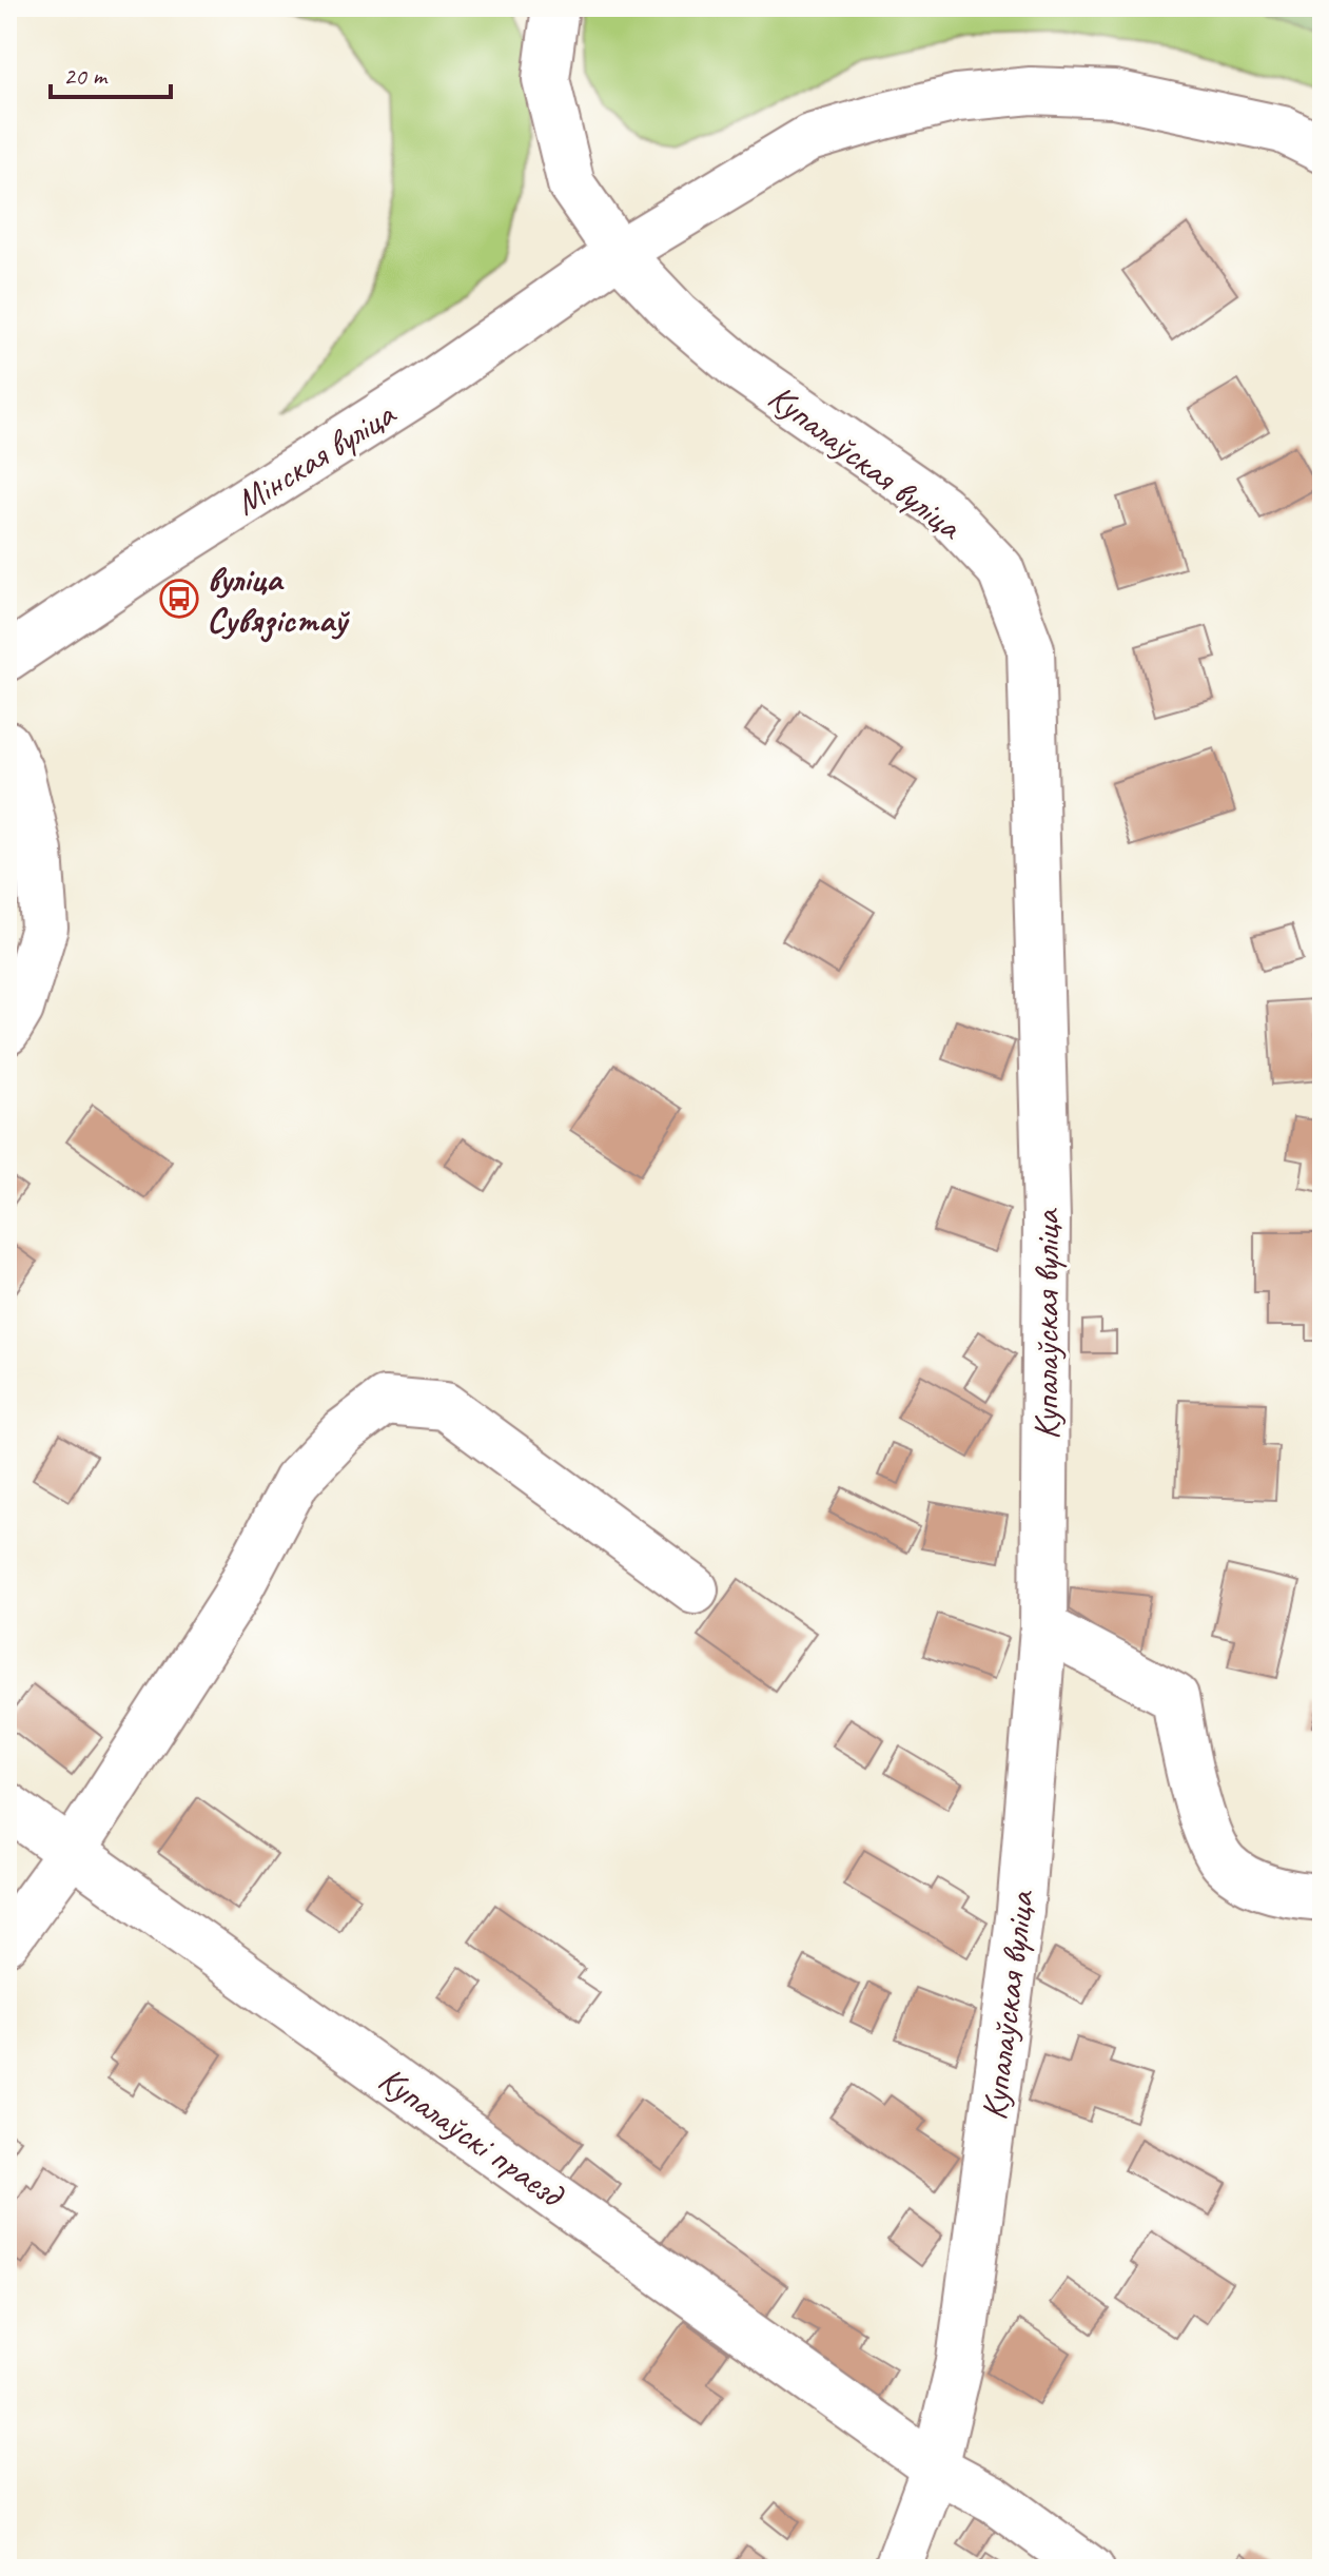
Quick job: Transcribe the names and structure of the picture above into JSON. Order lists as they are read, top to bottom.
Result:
{
  "streets": {
    "street": ["Мінская вуліца", "Купалаўская вуліца", "Купалаўскі праезд"]
  },
  "crossings": [
    ["Мінская вуліца", "Купалаўская вуліца"],
    ["Купалаўская вуліца", "Купалаўскі праезд"]
  ],
  "places": {
    "bus stop": ["вуліца Сувязістаў"]
  },
  "scale_bar": "20 m"
}
